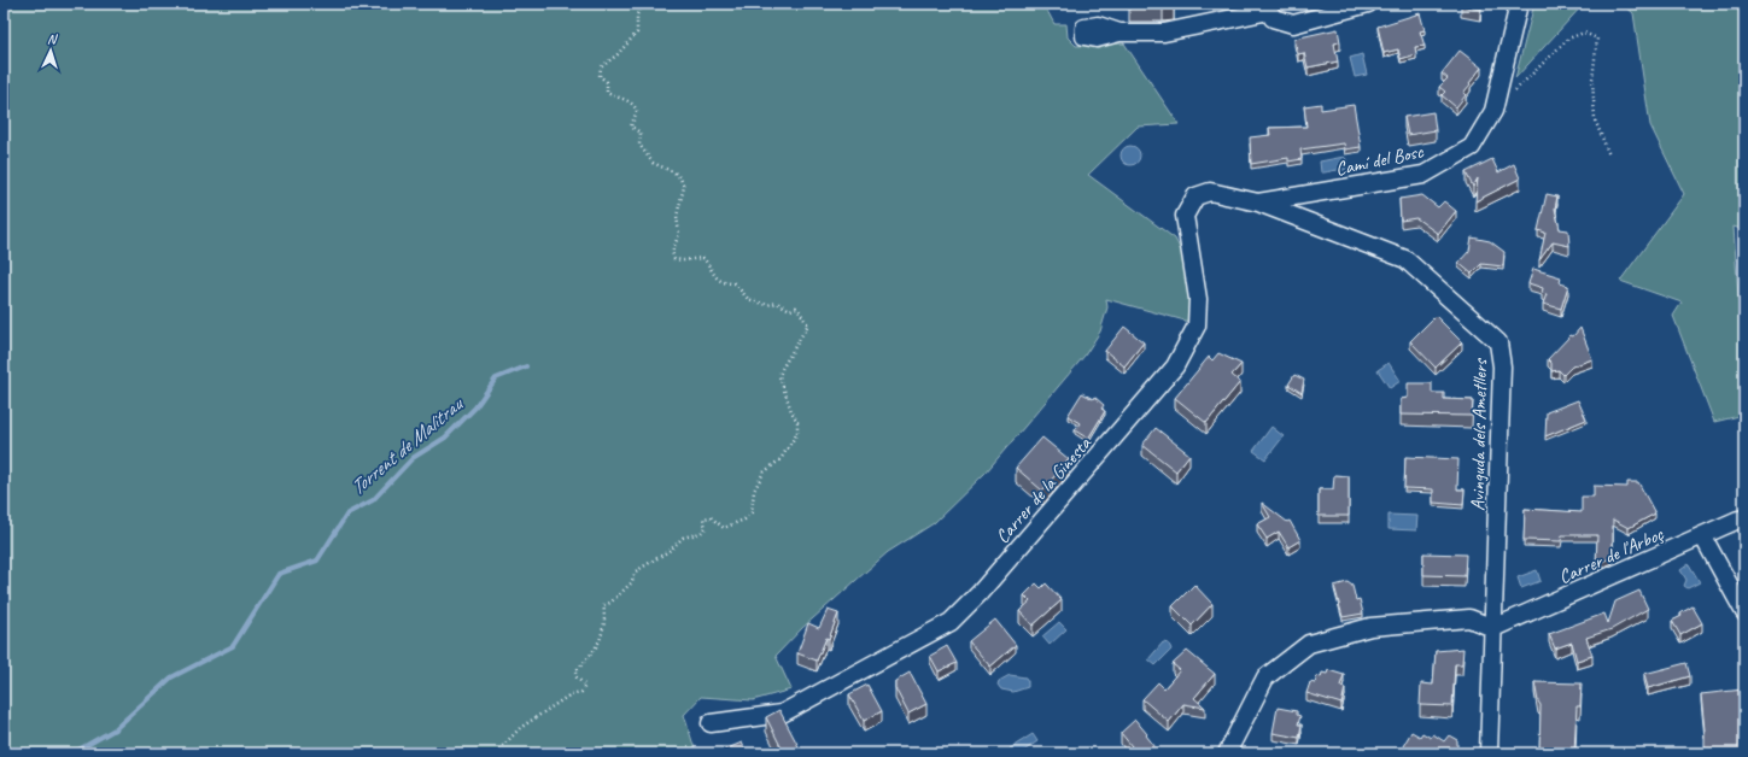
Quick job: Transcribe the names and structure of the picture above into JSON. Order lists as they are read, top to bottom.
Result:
{
  "streets": {
    "street": [
      "Camí del Bosc",
      "Avinguda dels Ametllers",
      "Carrer de la Ginesta",
      "Carrer de l'Arboç"
    ]
  },
  "crossings": [
    ["Camí del Bosc", "Avinguda dels Ametllers"],
    ["Camí del Bosc", "Carrer de la Ginesta"],
    ["Avinguda dels Ametllers", "Carrer de la Ginesta"],
    ["Avinguda dels Ametllers", "Carrer de l'Arboç"]
  ],
  "water": ["Torrent de Malitrau"],
  "north": "top"
}
